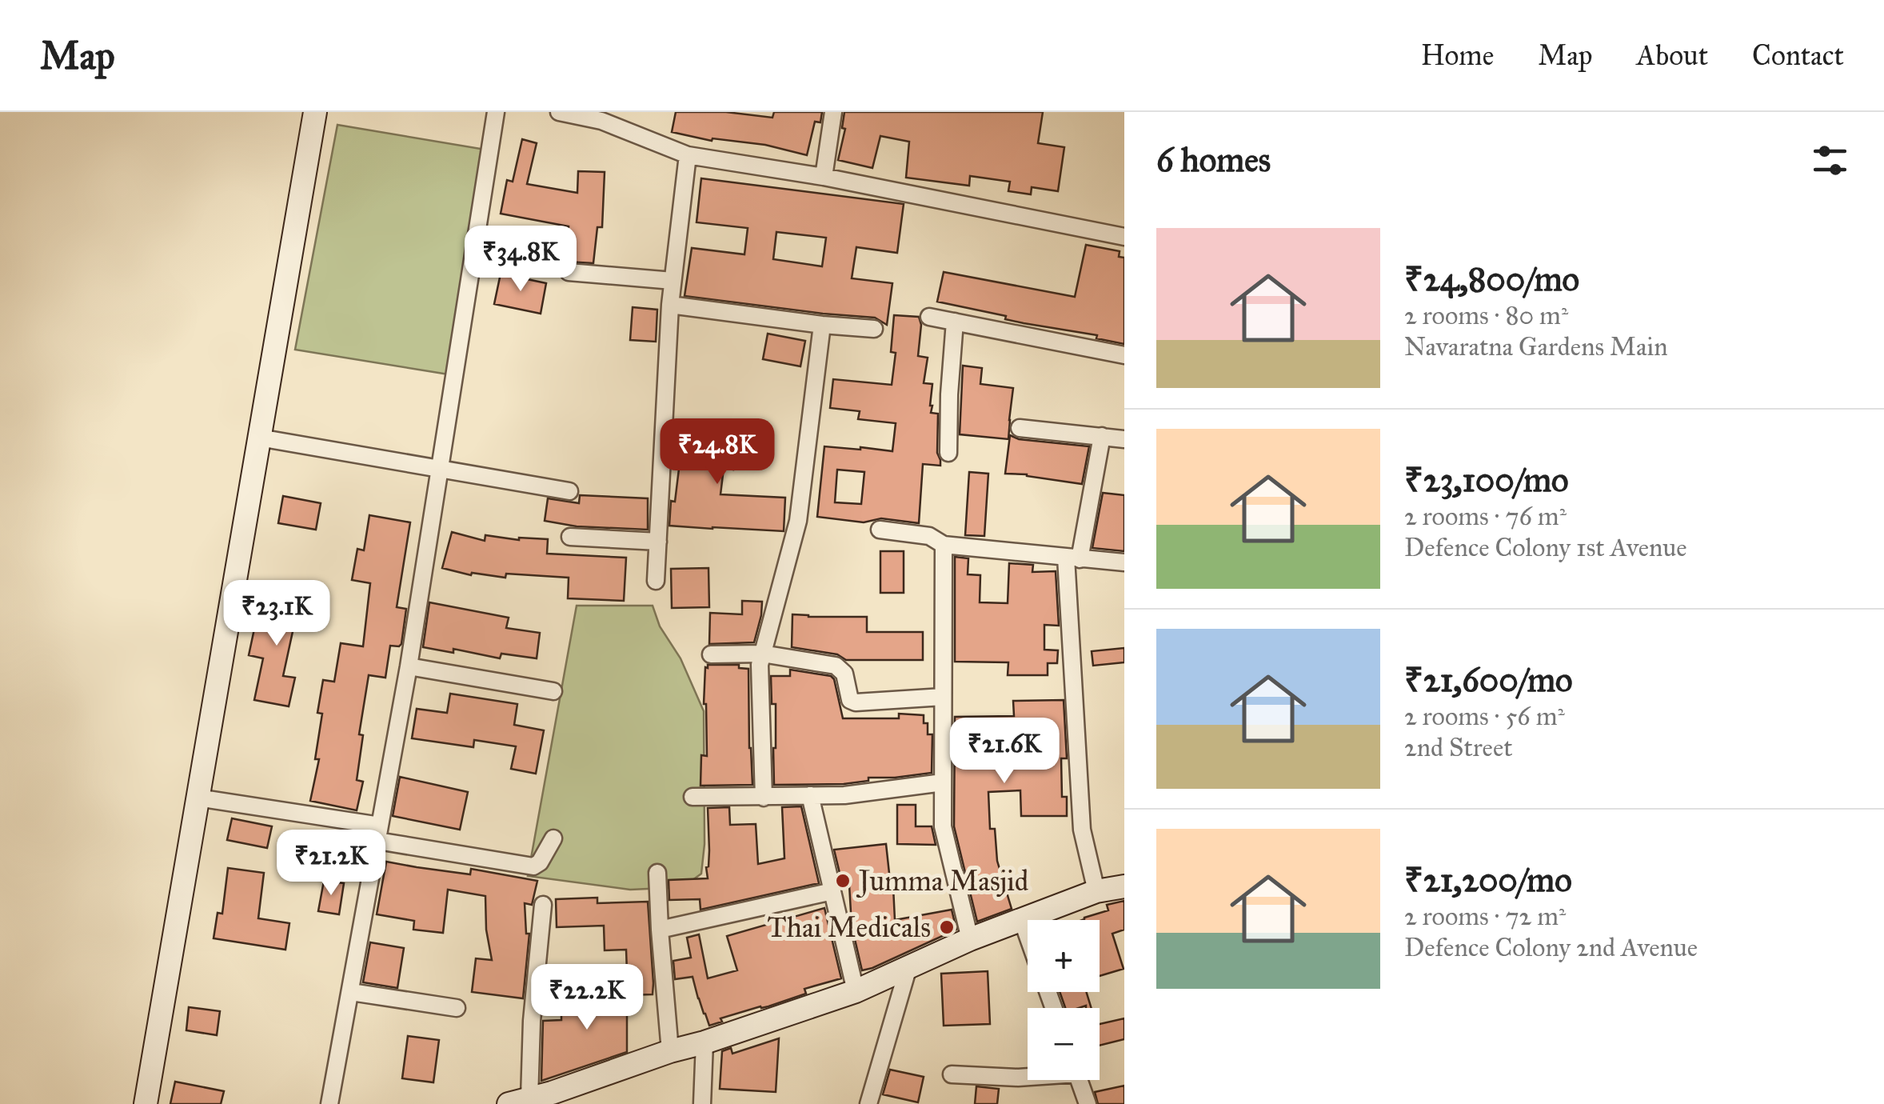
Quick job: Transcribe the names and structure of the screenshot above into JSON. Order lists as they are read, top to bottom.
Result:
{
  "places": ["Jumma Masjid", "Thai Medicals"],
  "page": {
    "header": "Map",
    "nav": [
      "Home",
      "Map",
      "About",
      "Contact"
    ],
    "heading": "6 homes",
    "list": [
      {
        "name": "₹24,800/mo",
        "note": "2 rooms · 80 m² · Navaratna Gardens Main"
      },
      {
        "name": "₹23,100/mo",
        "note": "2 rooms · 76 m² · Defence Colony 1st Avenue"
      },
      {
        "name": "₹21,600/mo",
        "note": "2 rooms · 56 m² · 2nd Street"
      },
      {
        "name": "₹21,200/mo",
        "note": "2 rooms · 72 m² · Defence Colony 2nd Avenue"
      }
    ],
    "price": [
      "₹34.8K",
      "₹24.8K",
      "₹23.1K",
      "₹21.6K",
      "₹21.2K",
      "₹22.2K"
    ],
    "map_buttons": ["+", "−"]
  }
}
